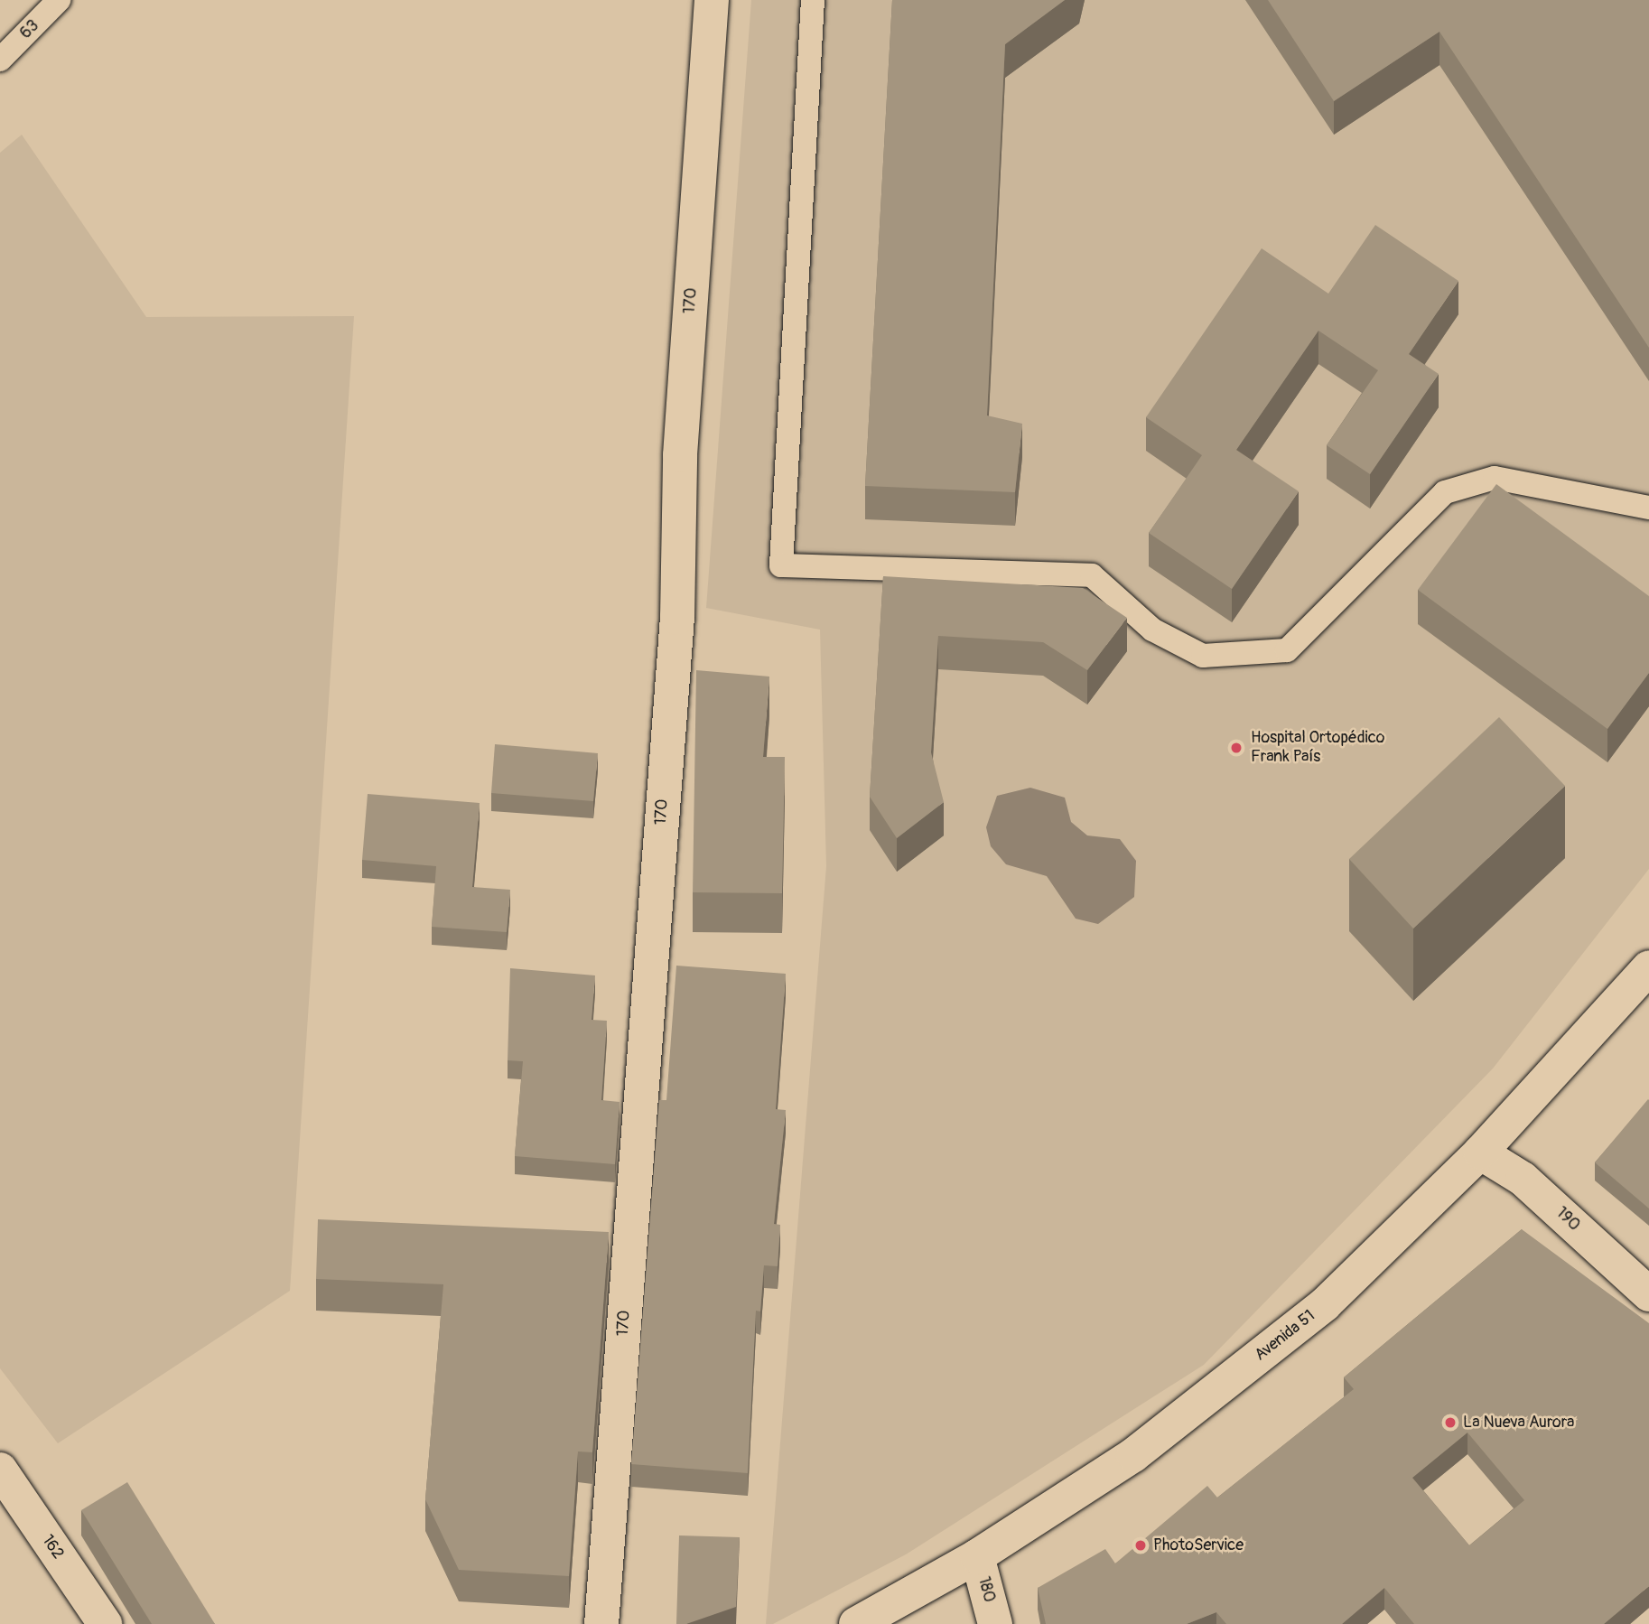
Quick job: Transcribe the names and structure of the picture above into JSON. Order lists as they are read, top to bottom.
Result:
{
  "streets": {
    "street": [
      "170",
      "190",
      "Avenida 51",
      "162",
      "180"
    ],
    "lane": ["63"]
  },
  "crossings": [
    ["190", "Avenida 51"],
    ["Avenida 51", "180"]
  ],
  "places": ["Hospital Ortopédico Frank País", "La Nueva Aurora", "PhotoService"]
}
